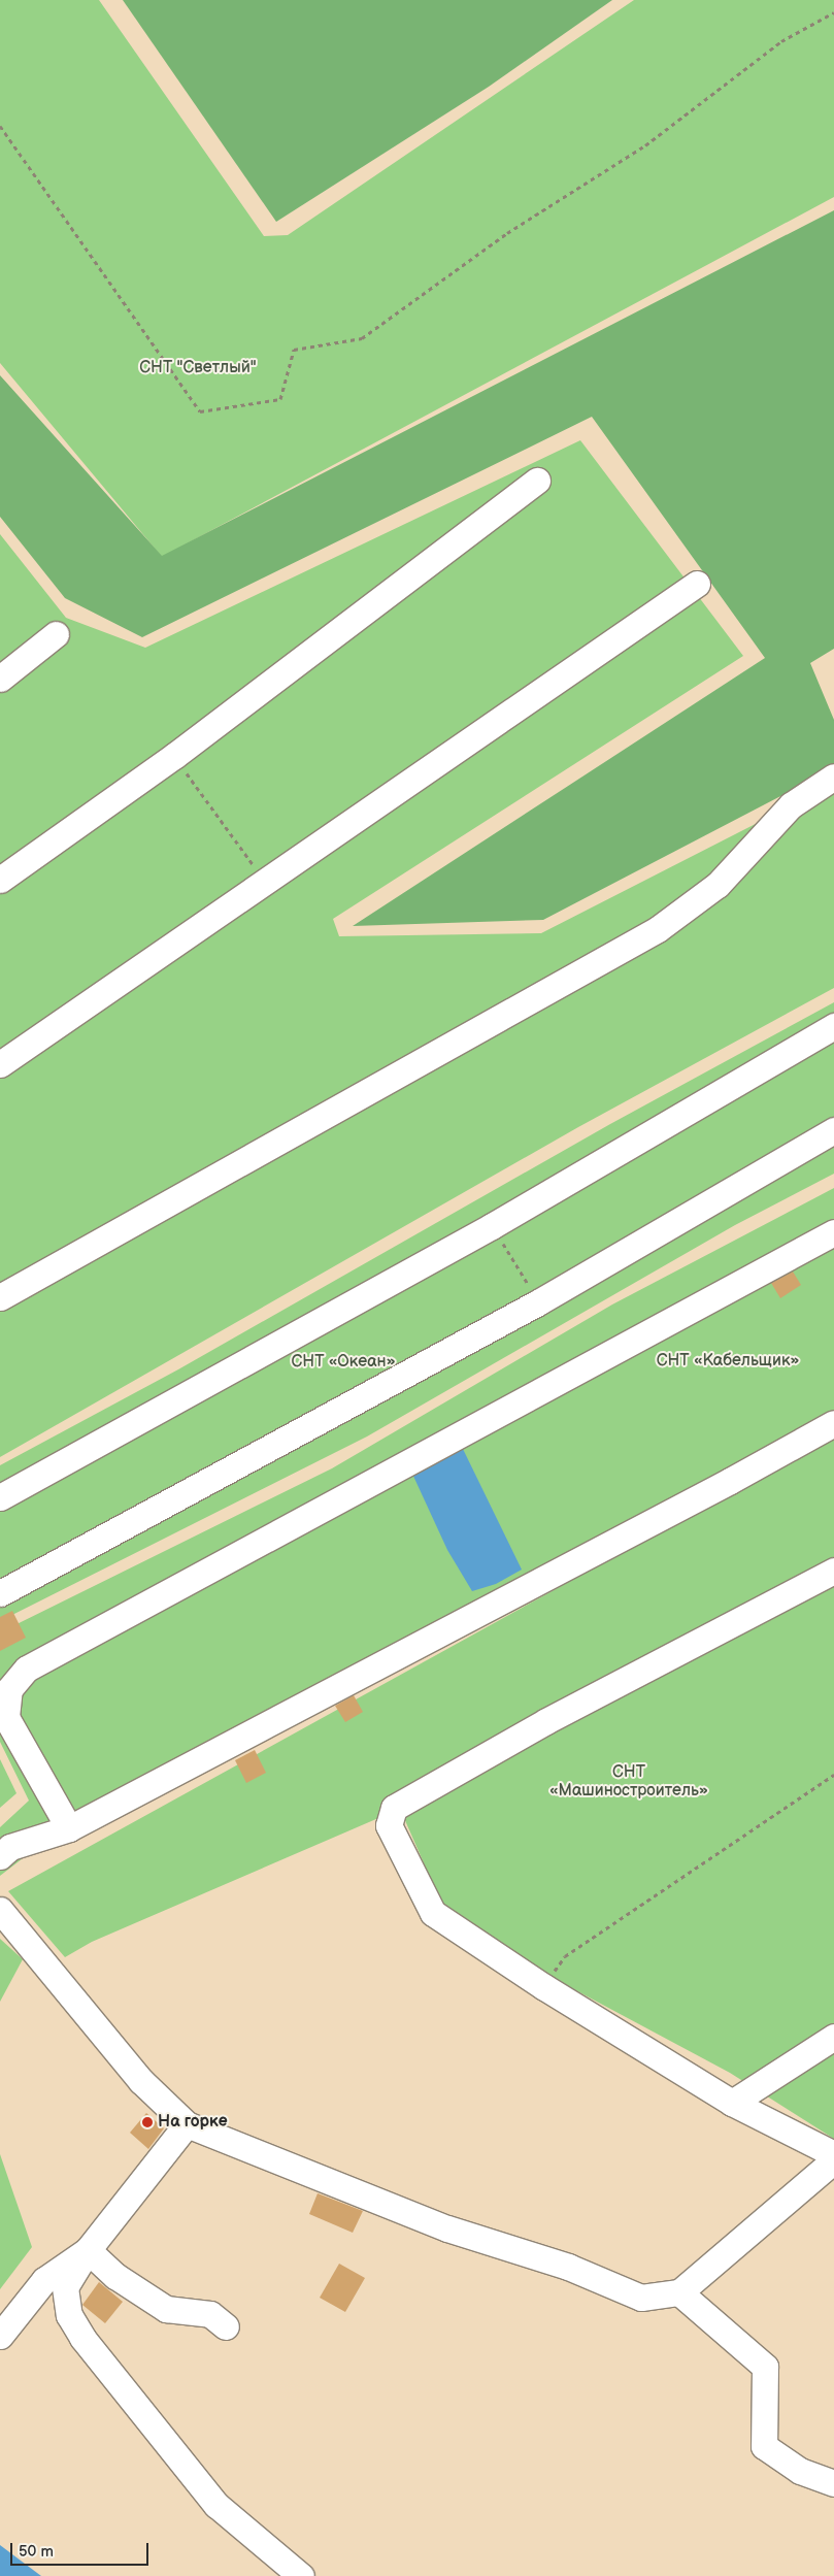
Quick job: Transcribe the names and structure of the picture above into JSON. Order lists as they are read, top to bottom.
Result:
{
  "parks": [
    "СНТ \"Светлый\"",
    "СНТ «Кабельщик»",
    "СНТ «Океан»",
    "СНТ «Машиностроитель»"
  ],
  "places": ["На горке"],
  "scale_bar": "50 m"
}
